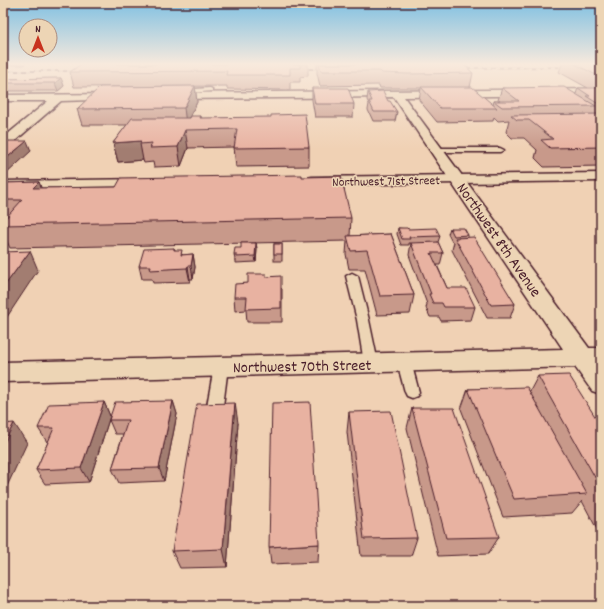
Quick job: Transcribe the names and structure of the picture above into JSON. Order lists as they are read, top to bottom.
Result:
{
  "streets": {
    "street": ["Northwest 71st Street", "Northwest 8th Avenue", "Northwest 70th Street"]
  },
  "crossings": [
    ["Northwest 71st Street", "Northwest 8th Avenue"],
    ["Northwest 8th Avenue", "Northwest 70th Street"]
  ],
  "north": "top"
}
